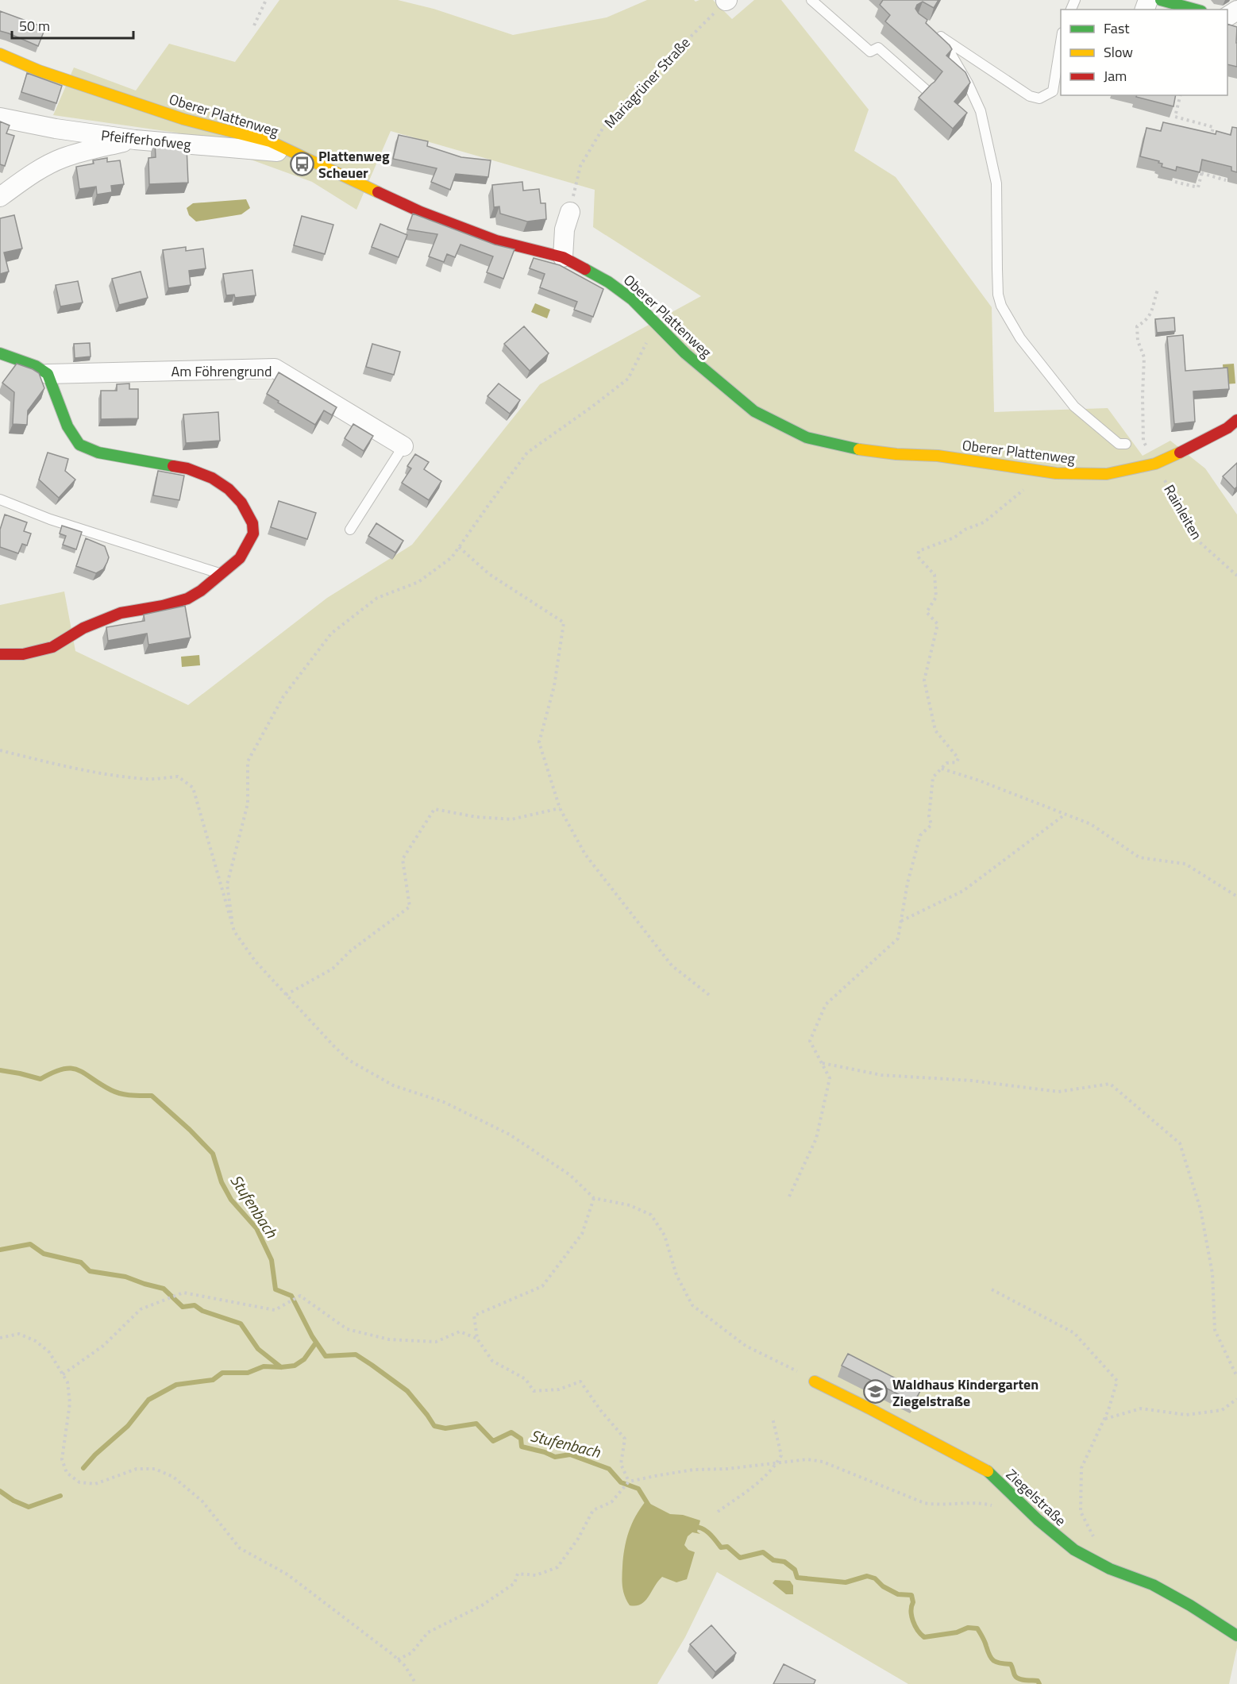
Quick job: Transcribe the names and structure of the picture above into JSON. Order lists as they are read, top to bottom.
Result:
{
  "streets": {
    "street": [
      "Oberer Plattenweg",
      "Pfeifferhofweg",
      "Am Föhrengrund",
      "Ziegelstraße"
    ],
    "path": ["Mariagrüner Straße", "Rainleiten"]
  },
  "crossings": [
    ["Oberer Plattenweg", "Pfeifferhofweg"],
    ["Oberer Plattenweg", "Rainleiten"]
  ],
  "water": ["Stufenbach"],
  "places": {
    "bus stop": ["Plattenweg Scheuer"],
    "school or university": ["Waldhaus Kindergarten Ziegelstraße"]
  },
  "legend": ["Fast", "Slow", "Jam"],
  "scale_bar": "50 m"
}
